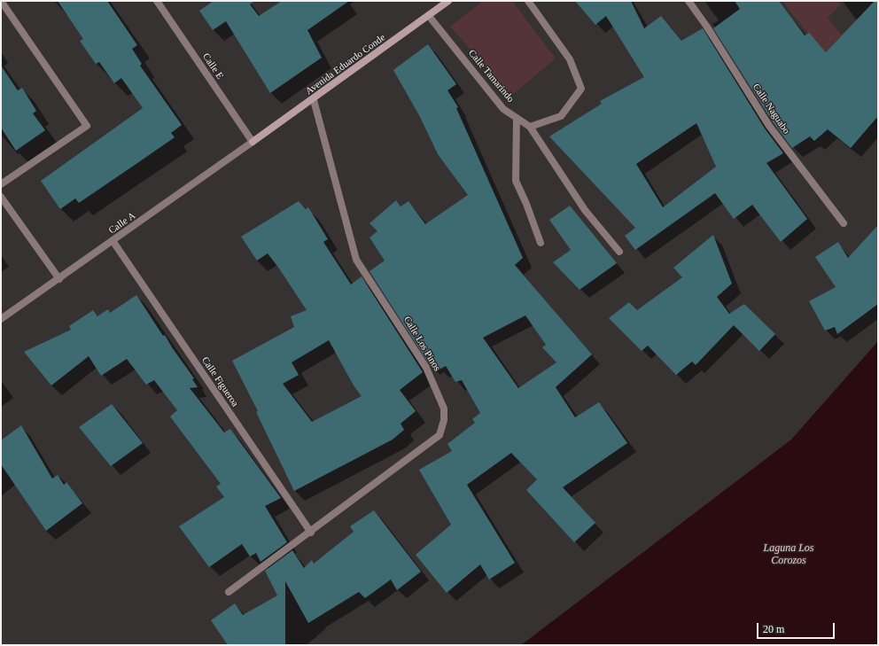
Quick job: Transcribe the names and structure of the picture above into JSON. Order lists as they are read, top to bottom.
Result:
{
  "streets": {
    "street": [
      "Avenida Eduardo Conde",
      "Calle E",
      "Calle Tamarindo",
      "Calle Naguabo",
      "Calle A",
      "Calle Los Pinos",
      "Calle Figueroa"
    ]
  },
  "crossings": [
    ["Avenida Eduardo Conde", "Calle E"],
    ["Avenida Eduardo Conde", "Calle Tamarindo"],
    ["Avenida Eduardo Conde", "Calle A"],
    ["Avenida Eduardo Conde", "Calle Los Pinos"],
    ["Calle E", "Calle A"],
    ["Calle A", "Calle Figueroa"],
    ["Calle Los Pinos", "Calle Figueroa"]
  ],
  "water": ["Laguna Los Corozos"],
  "scale_bar": "20 m"
}
